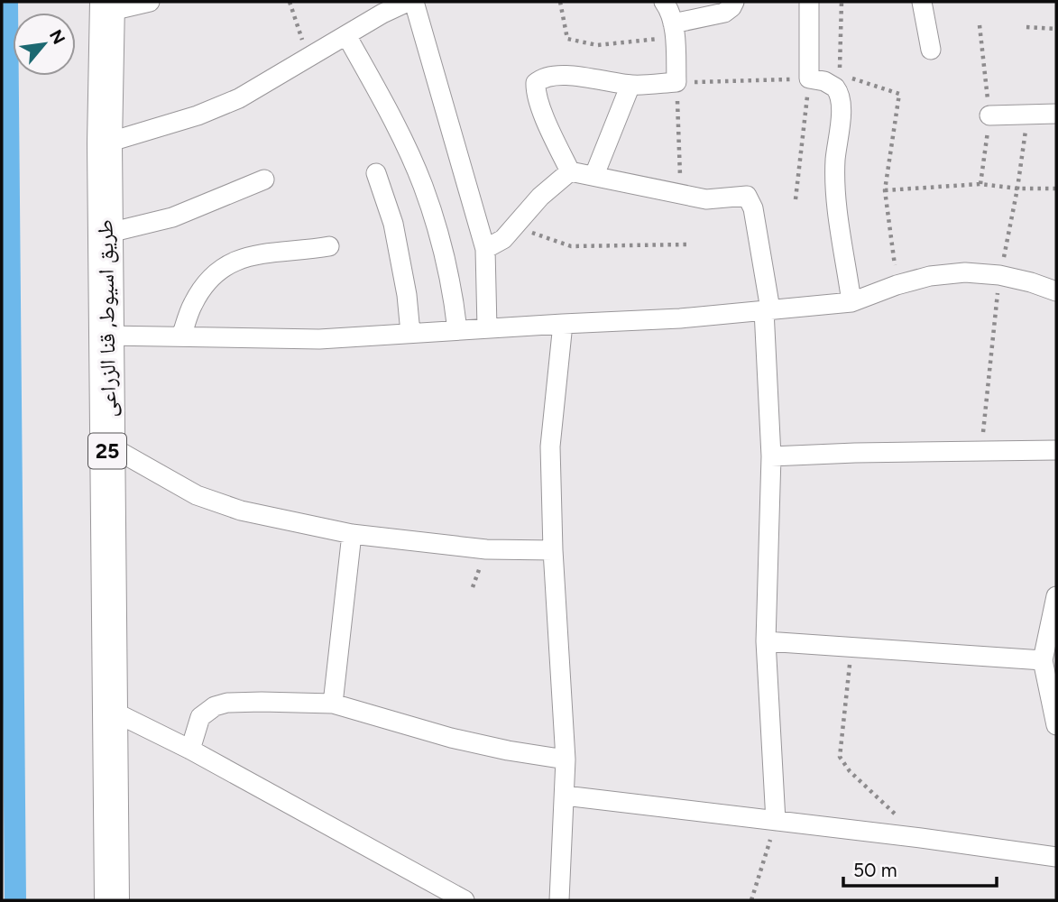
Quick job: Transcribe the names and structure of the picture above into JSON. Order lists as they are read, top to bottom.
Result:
{
  "streets": {
    "highway": ["طريق اسيوط, قنا الزراعى", "25"]
  },
  "scale_bar": "50 m",
  "north": "top right"
}
